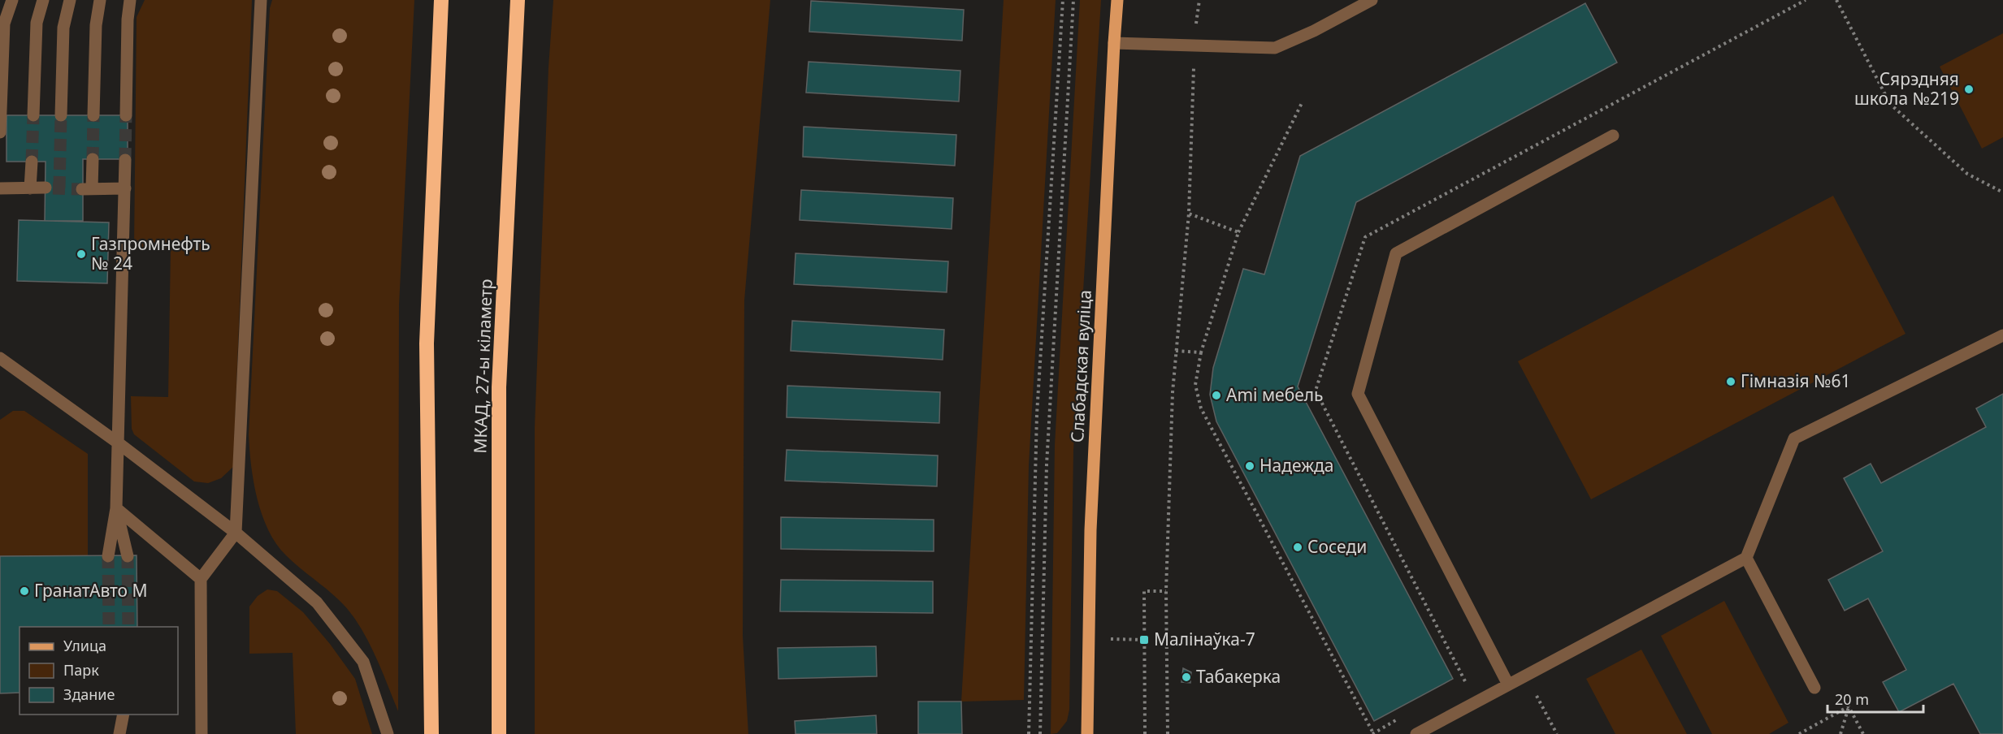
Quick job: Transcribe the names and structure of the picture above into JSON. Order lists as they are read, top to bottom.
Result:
{
  "streets": {
    "highway": ["МКАД, 27-ы кіламетр"],
    "main road": ["Слабадская вуліца"]
  },
  "places": {
    "other": [
      "Сярэдняя школа №219",
      "Газпромнефть № 24",
      "Гімназія №61",
      "Ami мебель",
      "Надежда",
      "Соседи",
      "ГранатАвто М",
      "Табакерка"
    ],
    "transit": ["Малінаўка-7"]
  },
  "legend": ["Улица", "Парк", "Здание"],
  "scale_bar": "20 m"
}
